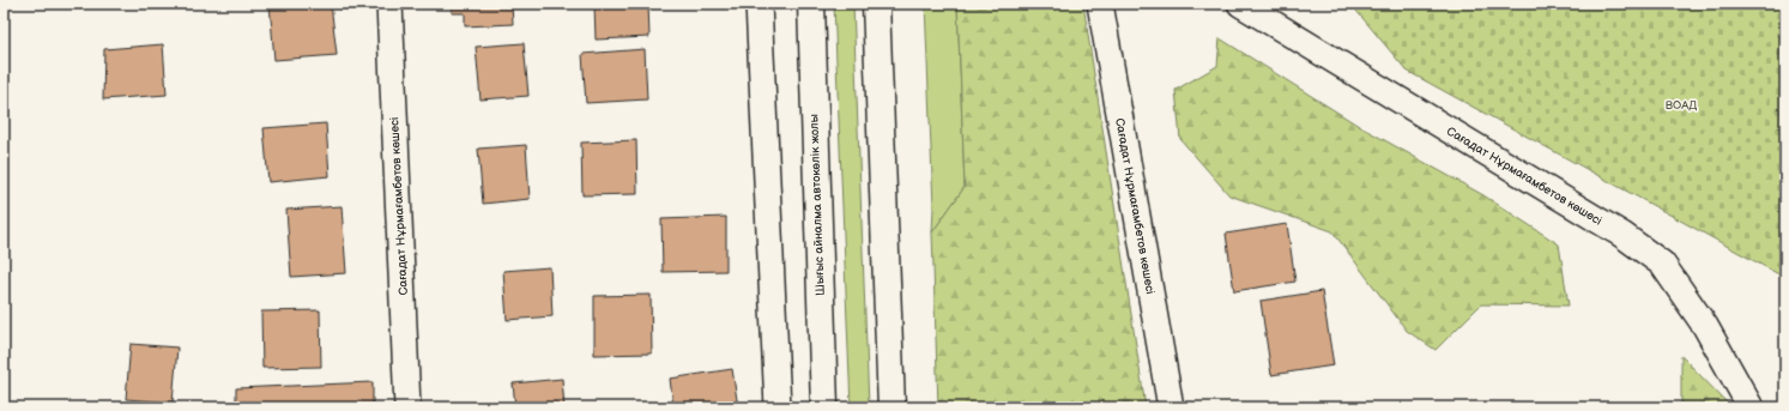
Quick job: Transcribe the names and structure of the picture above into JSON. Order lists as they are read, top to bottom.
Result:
{
  "streets": {
    "main road": ["Шығыс айналма автокөлік жолы"],
    "street": ["Сағадат Нұрмағамбетов көшесі"]
  },
  "parks": ["ВОАД"]
}
